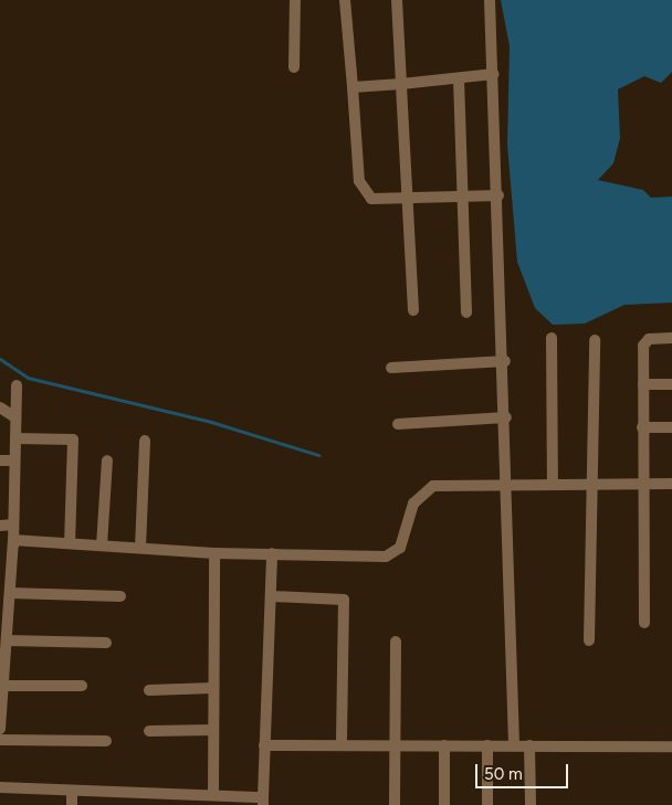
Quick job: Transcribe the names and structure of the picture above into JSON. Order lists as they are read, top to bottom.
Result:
{
  "scale_bar": "50 m"
}
